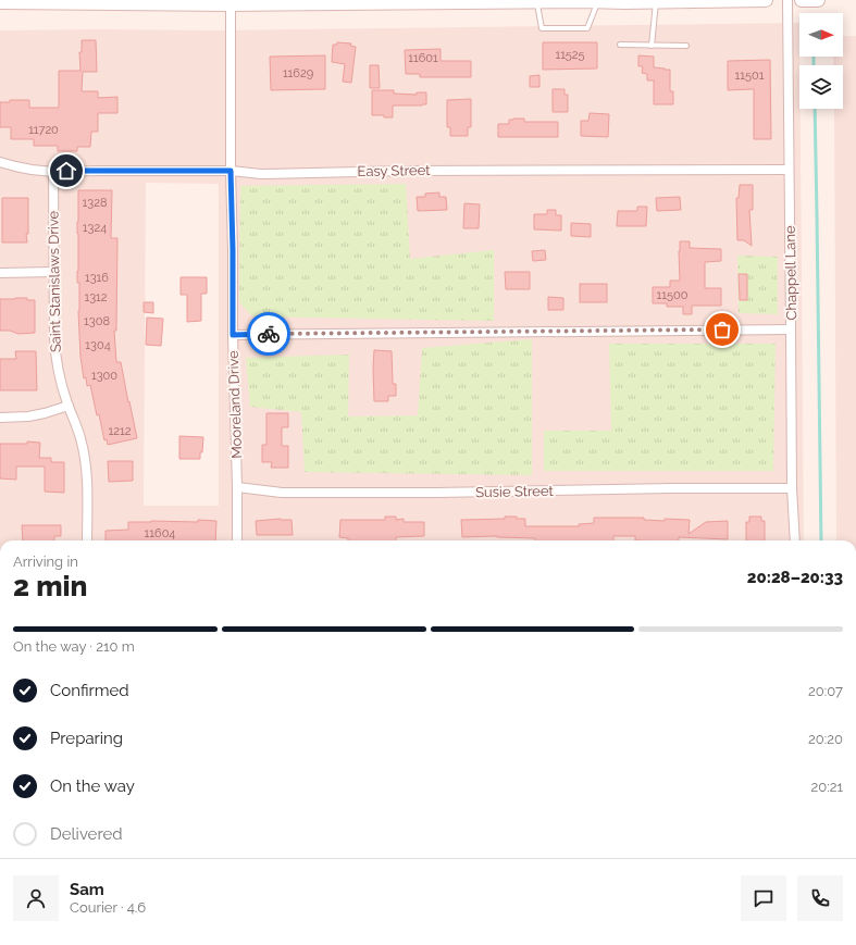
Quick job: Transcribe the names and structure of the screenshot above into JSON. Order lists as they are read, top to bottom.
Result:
{
  "streets": {
    "street": [
      "Easy Street",
      "Chappell Lane",
      "Saint Stanislaws Drive",
      "Mooreland Drive",
      "Susie Street"
    ]
  },
  "crossings": [
    ["Easy Street", "Chappell Lane"],
    ["Easy Street", "Saint Stanislaws Drive"],
    ["Easy Street", "Mooreland Drive"],
    ["Chappell Lane", "Susie Street"],
    ["Mooreland Drive", "Susie Street"]
  ],
  "house_numbers": [
    "11525",
    "11601",
    "11629",
    "11501",
    "11720",
    "1328",
    "1324",
    "1316",
    "11500",
    "1312",
    "1308",
    "1304",
    "1300",
    "1212",
    "11604"
  ],
  "north": "right",
  "page": {
    "heading": ["2 min", "Arriving in", "20:28–20:33"],
    "panel": ["Sam", "Courier · 4.6"],
    "bar": "On the way · 210 m",
    "list": [
      ["Confirmed", "20:07"],
      ["Preparing", "20:20"],
      ["On the way", "20:21"],
      "Delivered"
    ]
  }
}
